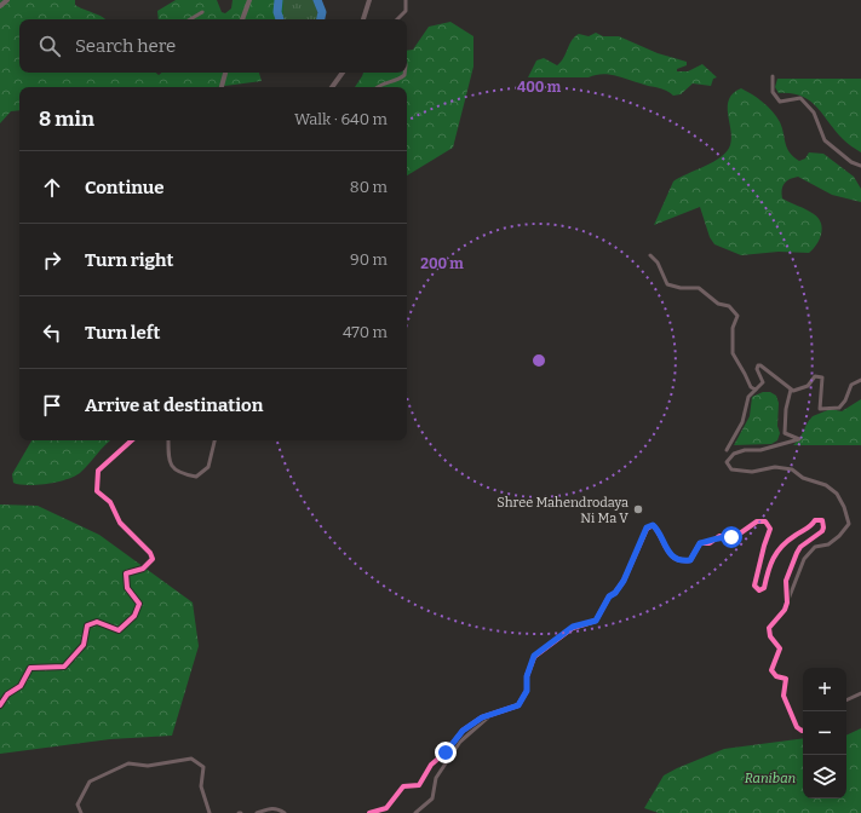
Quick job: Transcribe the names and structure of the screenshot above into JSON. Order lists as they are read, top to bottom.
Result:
{
  "parks": ["Raniban"],
  "places": ["Shree Mahendrodaya Ni Ma V"],
  "page": {
    "search": "Search here",
    "heading": ["8 min", "Walk · 640 m"],
    "list": [
      ["Continue", "80 m"],
      ["Turn right", "90 m"],
      ["Turn left", "470 m"],
      "Arrive at destination"
    ],
    "map_buttons": ["+", "−"]
  },
  "rings": ["400 m", "200 m"]
}
